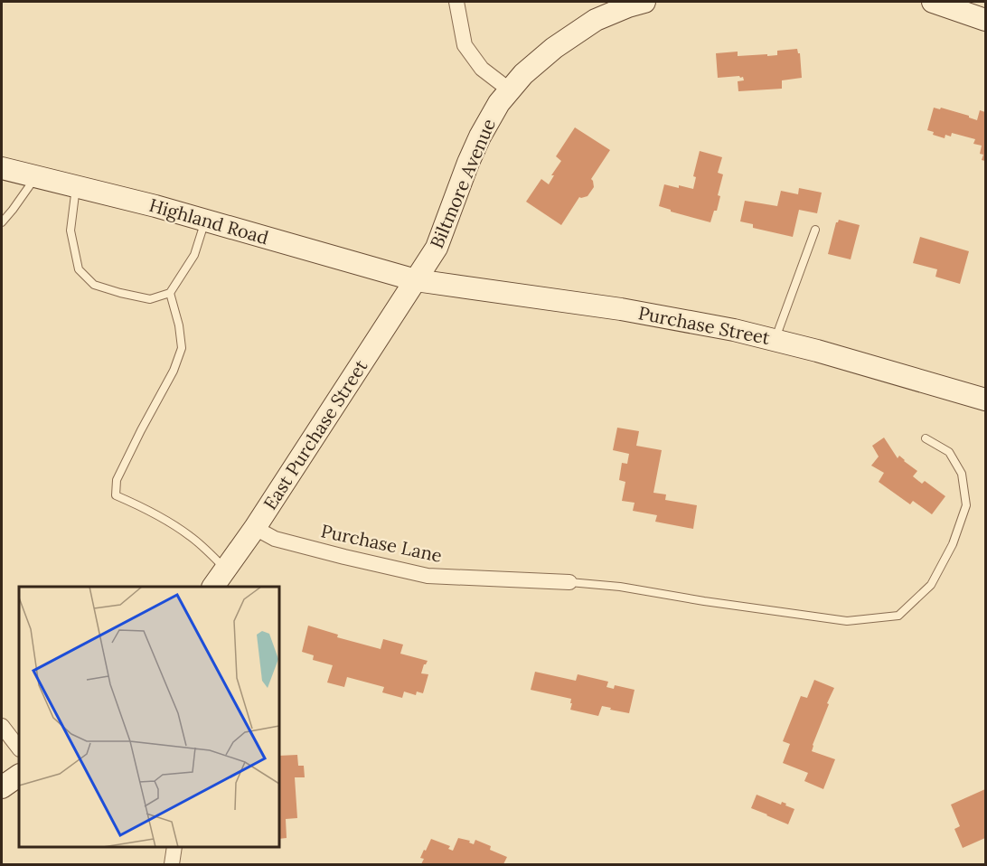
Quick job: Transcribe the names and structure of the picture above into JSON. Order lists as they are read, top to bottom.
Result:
{
  "streets": {
    "main road": [
      "Biltmore Avenue",
      "Highland Road",
      "Purchase Street",
      "East Purchase Street"
    ],
    "street": ["Purchase Lane"]
  },
  "crossings": [
    ["Biltmore Avenue", "Highland Road"],
    ["Biltmore Avenue", "Purchase Street"],
    ["Biltmore Avenue", "East Purchase Street"],
    ["Highland Road", "Purchase Street"],
    ["Highland Road", "East Purchase Street"],
    ["Purchase Street", "East Purchase Street"],
    ["East Purchase Street", "Purchase Lane"]
  ]
}
